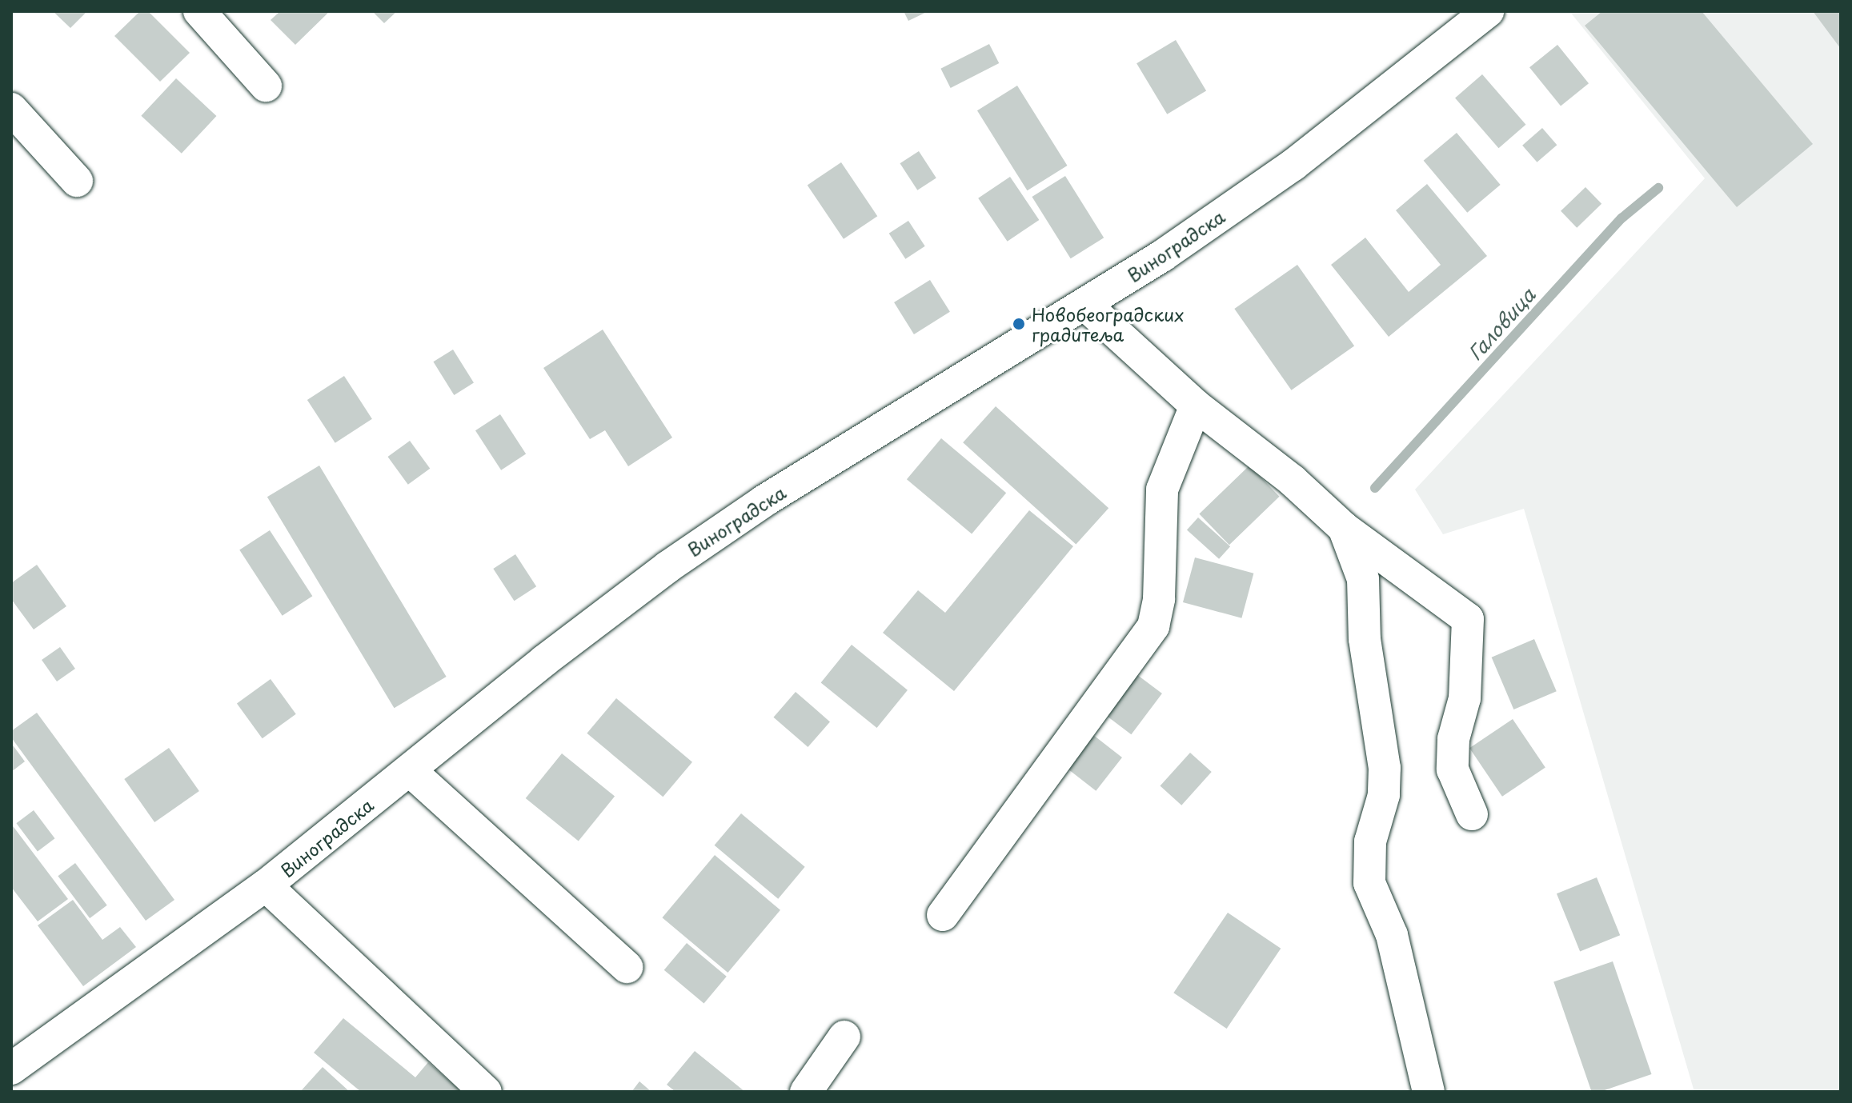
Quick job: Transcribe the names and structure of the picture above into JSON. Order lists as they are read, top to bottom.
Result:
{
  "streets": {
    "street": ["Виноградска"]
  },
  "water": ["Галовица"],
  "places": ["Новобеоградских градитеља"]
}
